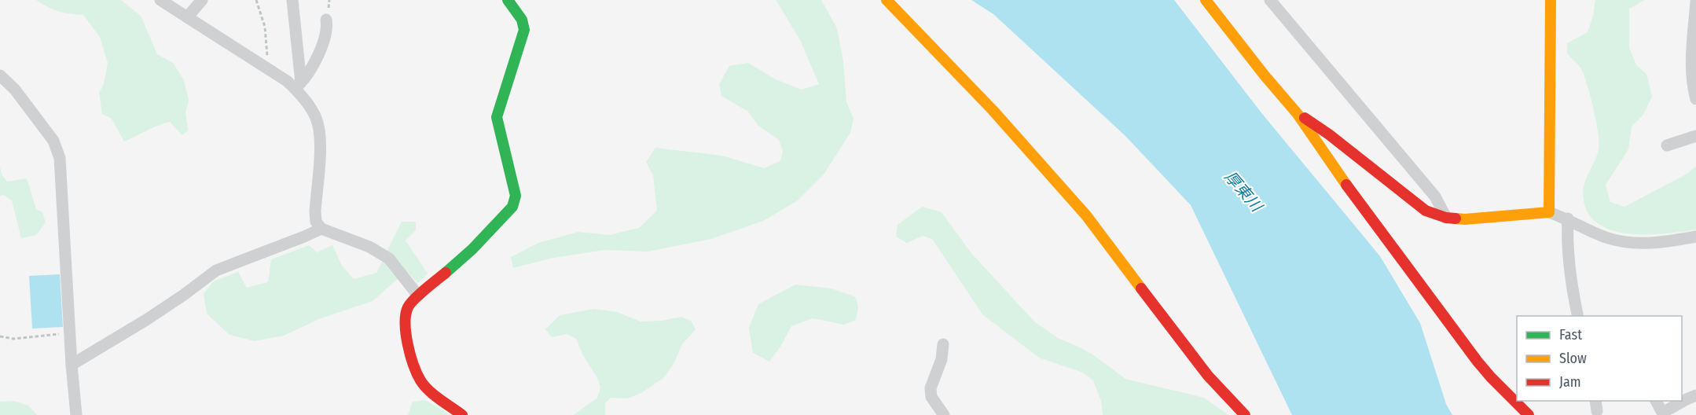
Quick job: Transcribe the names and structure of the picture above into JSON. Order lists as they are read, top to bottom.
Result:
{
  "water": ["厚東川"],
  "legend": ["Fast", "Slow", "Jam"]
}
